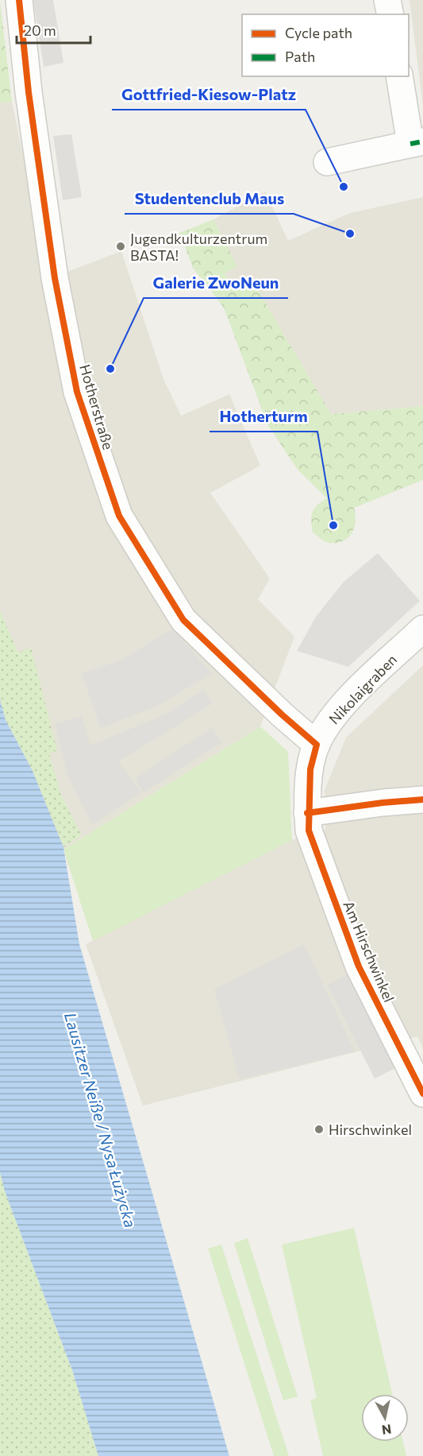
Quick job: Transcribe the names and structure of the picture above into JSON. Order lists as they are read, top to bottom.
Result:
{
  "streets": {
    "street": ["Hotherstraße", "Nikolaigraben", "Am Hirschwinkel"]
  },
  "crossings": [
    ["Hotherstraße", "Nikolaigraben"],
    ["Nikolaigraben", "Am Hirschwinkel"]
  ],
  "water": ["Lausitzer Neiße / Nysa Łużycka"],
  "places": [
    "Gottfried-Kiesow-Platz",
    "Studentenclub Maus",
    "Jugendkulturzentrum BASTA!",
    "Galerie ZwoNeun",
    "Hotherturm",
    "Hirschwinkel"
  ],
  "legend": ["Cycle path", "Path"],
  "scale_bar": "20 m",
  "north": "bottom"
}
